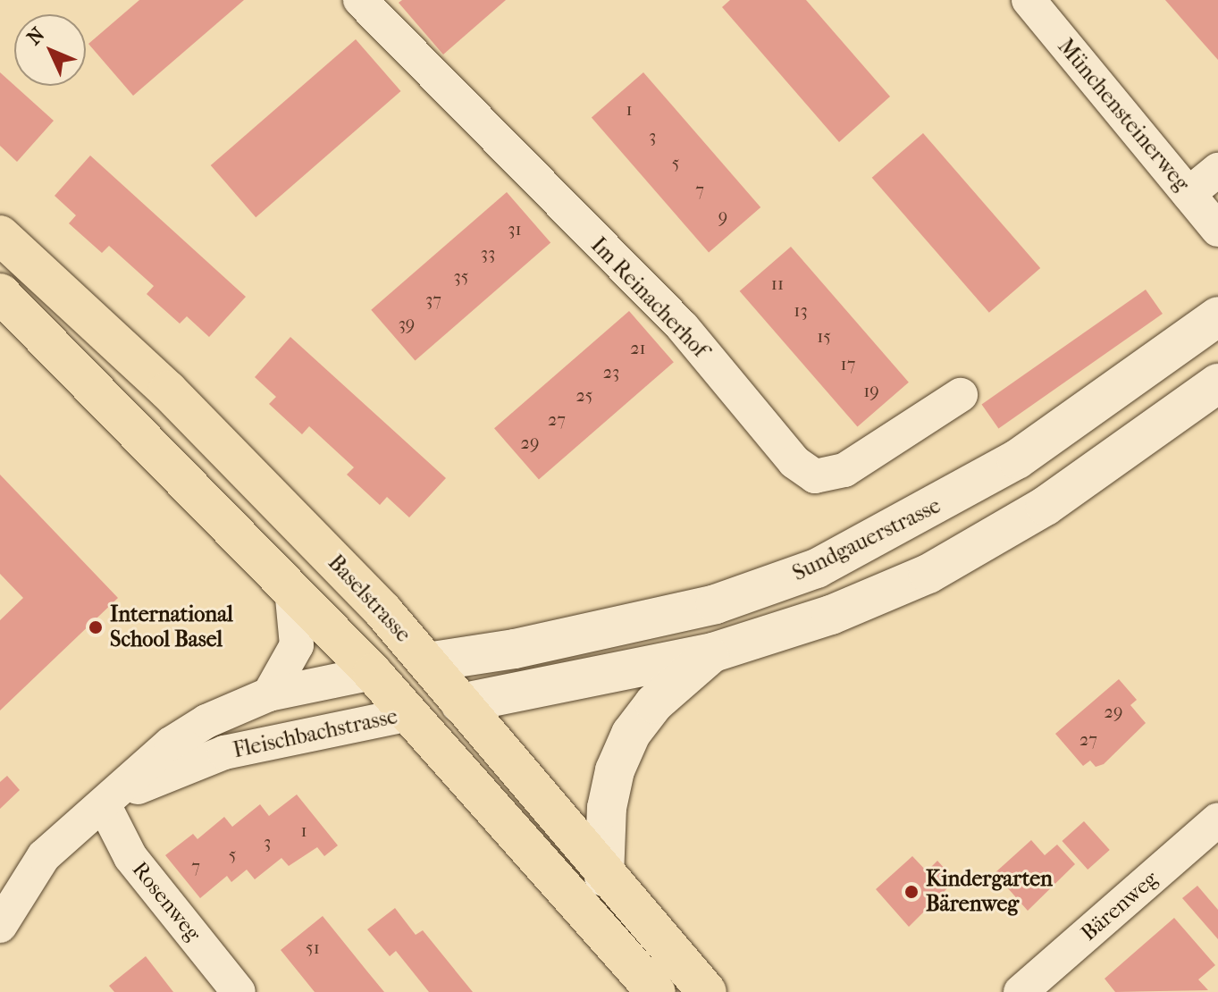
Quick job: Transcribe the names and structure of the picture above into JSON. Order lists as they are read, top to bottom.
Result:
{
  "streets": {
    "main road": ["Sundgauerstrasse", "Baselstrasse"],
    "street": [
      "Münchensteinerweg",
      "Im Reinacherhof",
      "Fleischbachstrasse",
      "Rosenweg",
      "Bärenweg"
    ]
  },
  "crossings": [
    ["Sundgauerstrasse", "Baselstrasse"],
    ["Fleischbachstrasse", "Rosenweg"]
  ],
  "places": ["International School Basel", "Kindergarten Bärenweg"],
  "house_numbers": [
    "1",
    "3",
    "5",
    "7",
    "9",
    "31",
    "33",
    "35",
    "11",
    "37",
    "13",
    "39",
    "15",
    "21",
    "17",
    "23",
    "19",
    "25",
    "27",
    "29",
    "29",
    "27",
    "1",
    "3",
    "5",
    "7",
    "51"
  ],
  "north": "top left"
}
